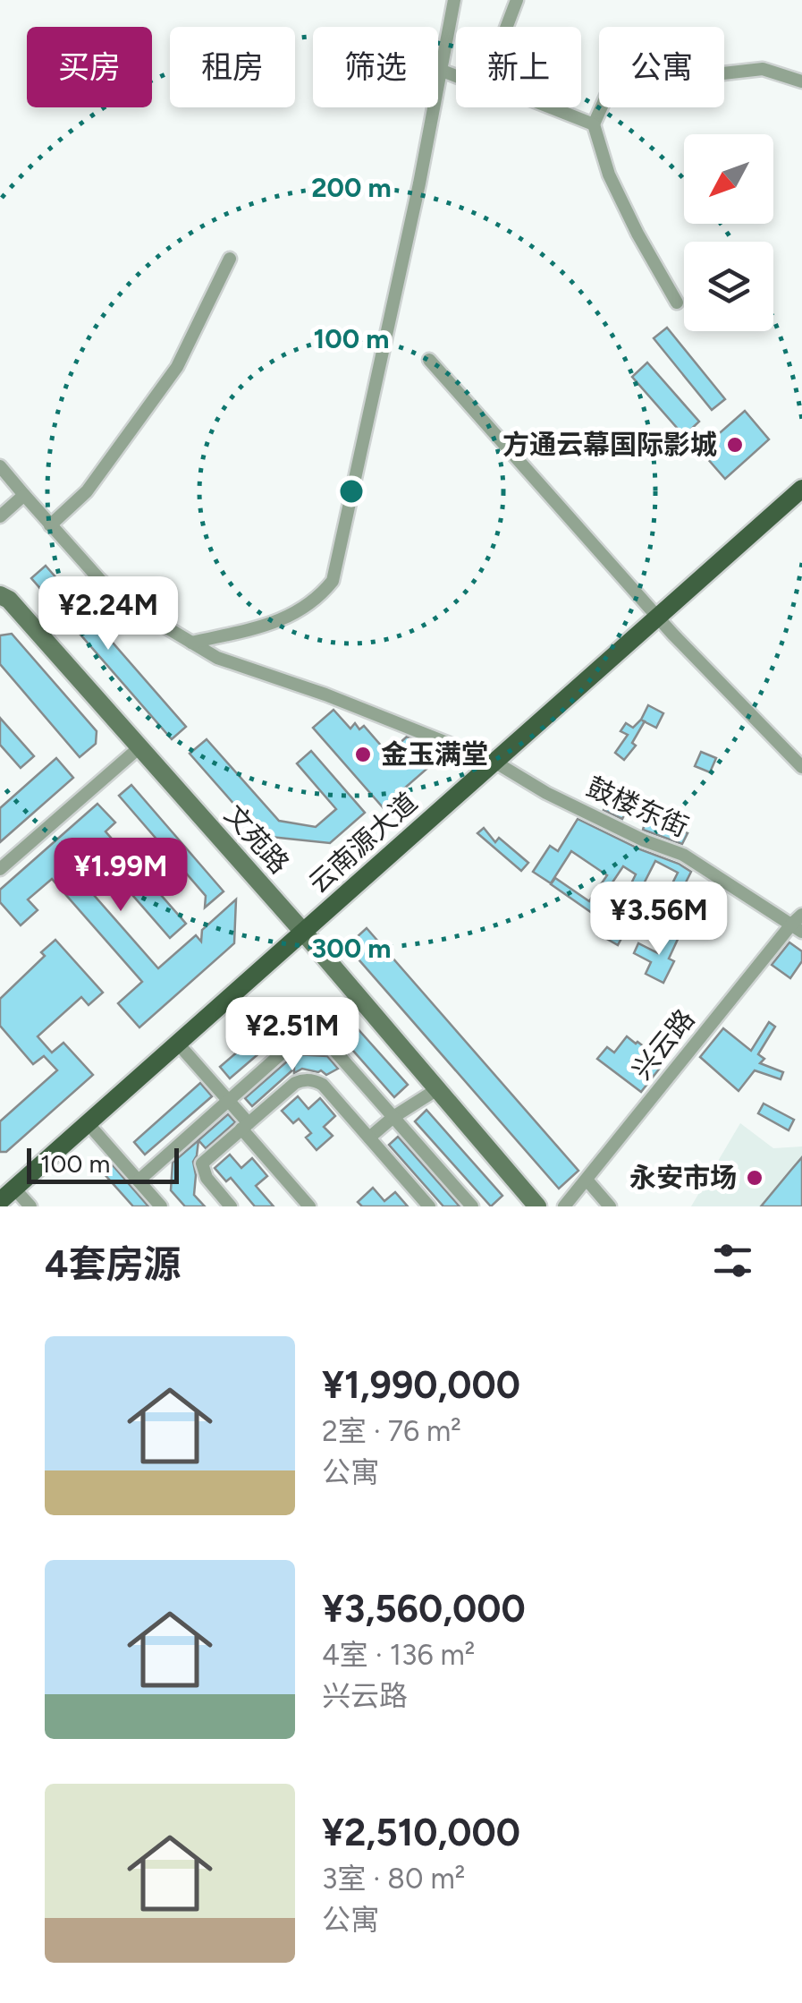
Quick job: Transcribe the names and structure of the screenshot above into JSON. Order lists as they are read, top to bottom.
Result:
{
  "streets": {
    "main road": ["云南源大道"],
    "street": ["鼓楼东街", "文苑路", "兴云路"]
  },
  "crossings": [
    ["鼓楼东街", "云南源大道"],
    ["鼓楼东街", "兴云路"],
    ["文苑路", "云南源大道"]
  ],
  "places": ["方通云幕国际影城", "金玉满堂", "永安市场"],
  "scale_bar": "100 m",
  "north": "bottom left",
  "page": {
    "chip": [
      "买房",
      "租房",
      "筛选",
      "新上",
      "公寓"
    ],
    "price": [
      "¥2.24M",
      "¥1.99M",
      "¥3.56M",
      "¥2.51M"
    ],
    "scale": "100 m",
    "heading": "4套房源",
    "list": [
      {
        "name": "¥1,990,000",
        "note": "2室 · 76 m² · 公寓"
      },
      {
        "name": "¥3,560,000",
        "note": "4室 · 136 m² · 兴云路"
      },
      {
        "name": "¥2,510,000",
        "note": "3室 · 80 m² · 公寓"
      }
    ]
  },
  "rings": ["200 m", "100 m", "300 m"]
}
